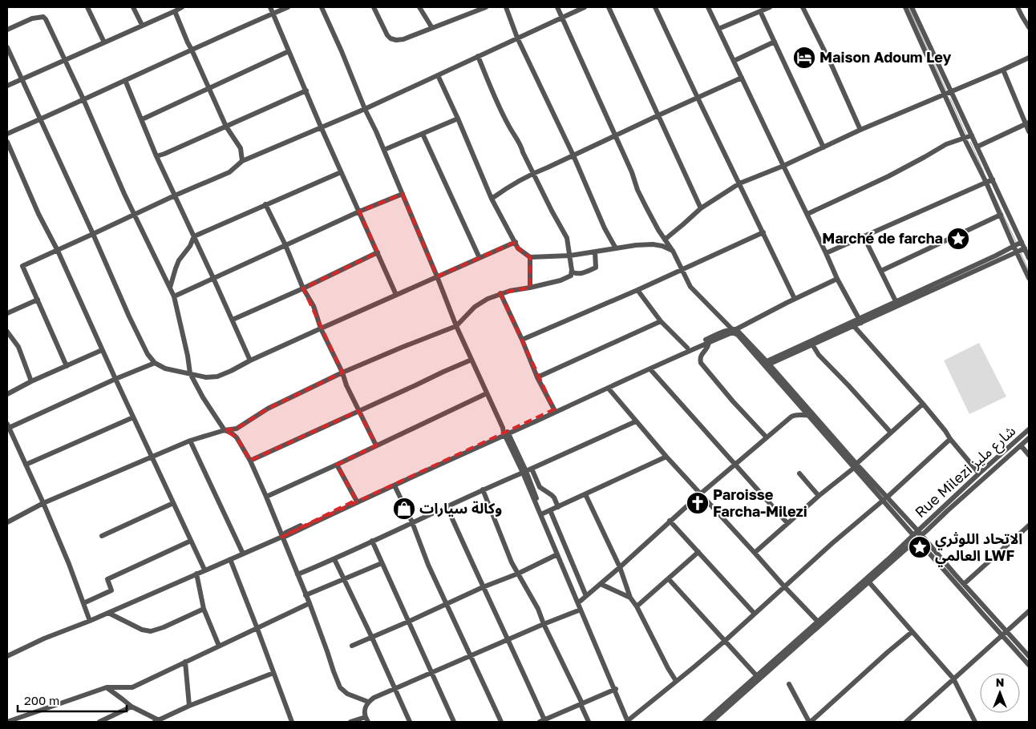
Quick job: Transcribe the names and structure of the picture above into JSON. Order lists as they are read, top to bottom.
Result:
{
  "streets": {
    "street": ["Rue Milezi شارع مليز"]
  },
  "places": {
    "hotel": ["Maison Adoum Ley"],
    "place": ["Marché de farcha", "الاتحاد اللوثري العالمي LWF"],
    "church": ["Paroisse Farcha-Milezi"],
    "shop": ["وكالة سيارات"]
  },
  "scale_bar": "200 m",
  "north": "top"
}
